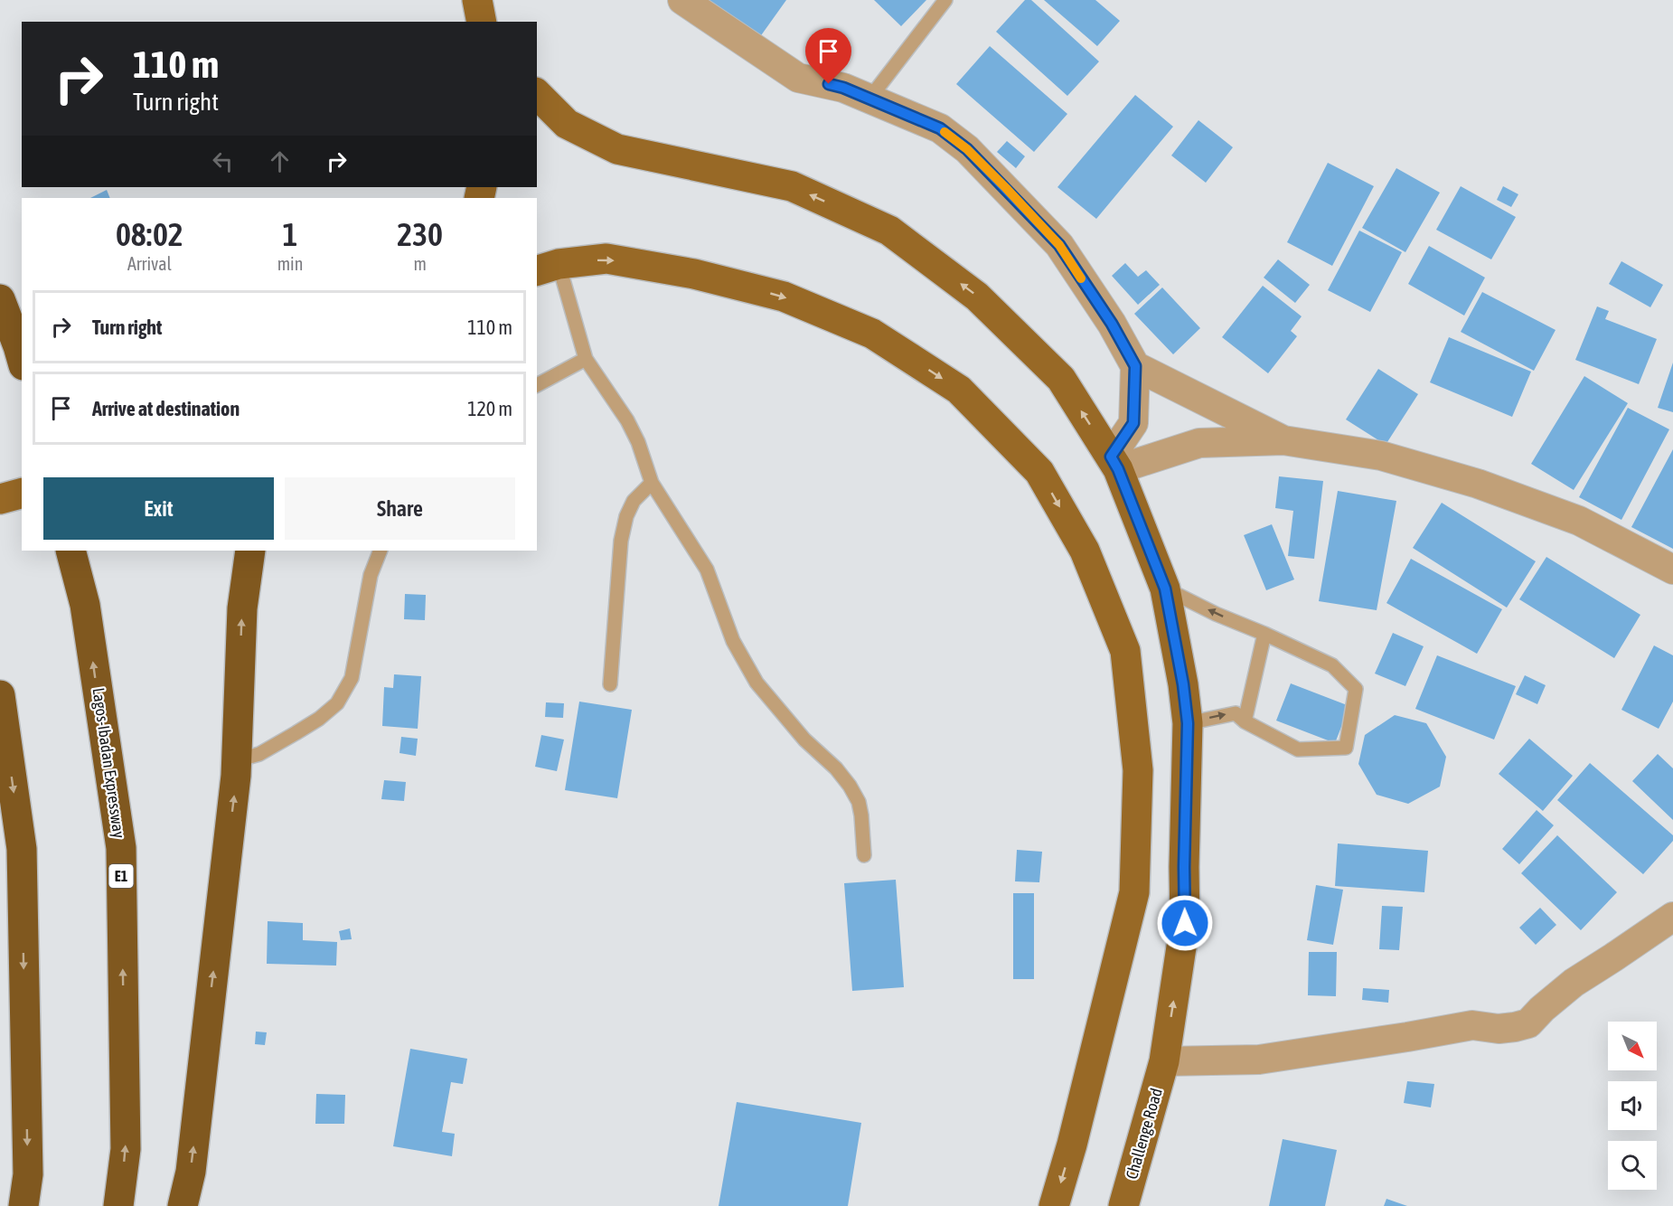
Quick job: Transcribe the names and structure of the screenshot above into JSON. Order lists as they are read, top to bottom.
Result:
{
  "streets": {
    "highway": ["Lagos-Ibadan Expressway", "E1"],
    "main road": ["Challenge Road"]
  },
  "one_way": ["Challenge Road"],
  "north": "bottom right",
  "page": {
    "turn": ["110 m", "Turn right"],
    "eta": [
      "08:02",
      "Arrival",
      "1",
      "min",
      "230",
      "m"
    ],
    "list": [
      {
        "name": "Turn right",
        "value": "110 m"
      },
      {
        "name": "Arrive at destination",
        "value": "120 m"
      }
    ],
    "buttons": ["Exit", "Share"]
  }
}
